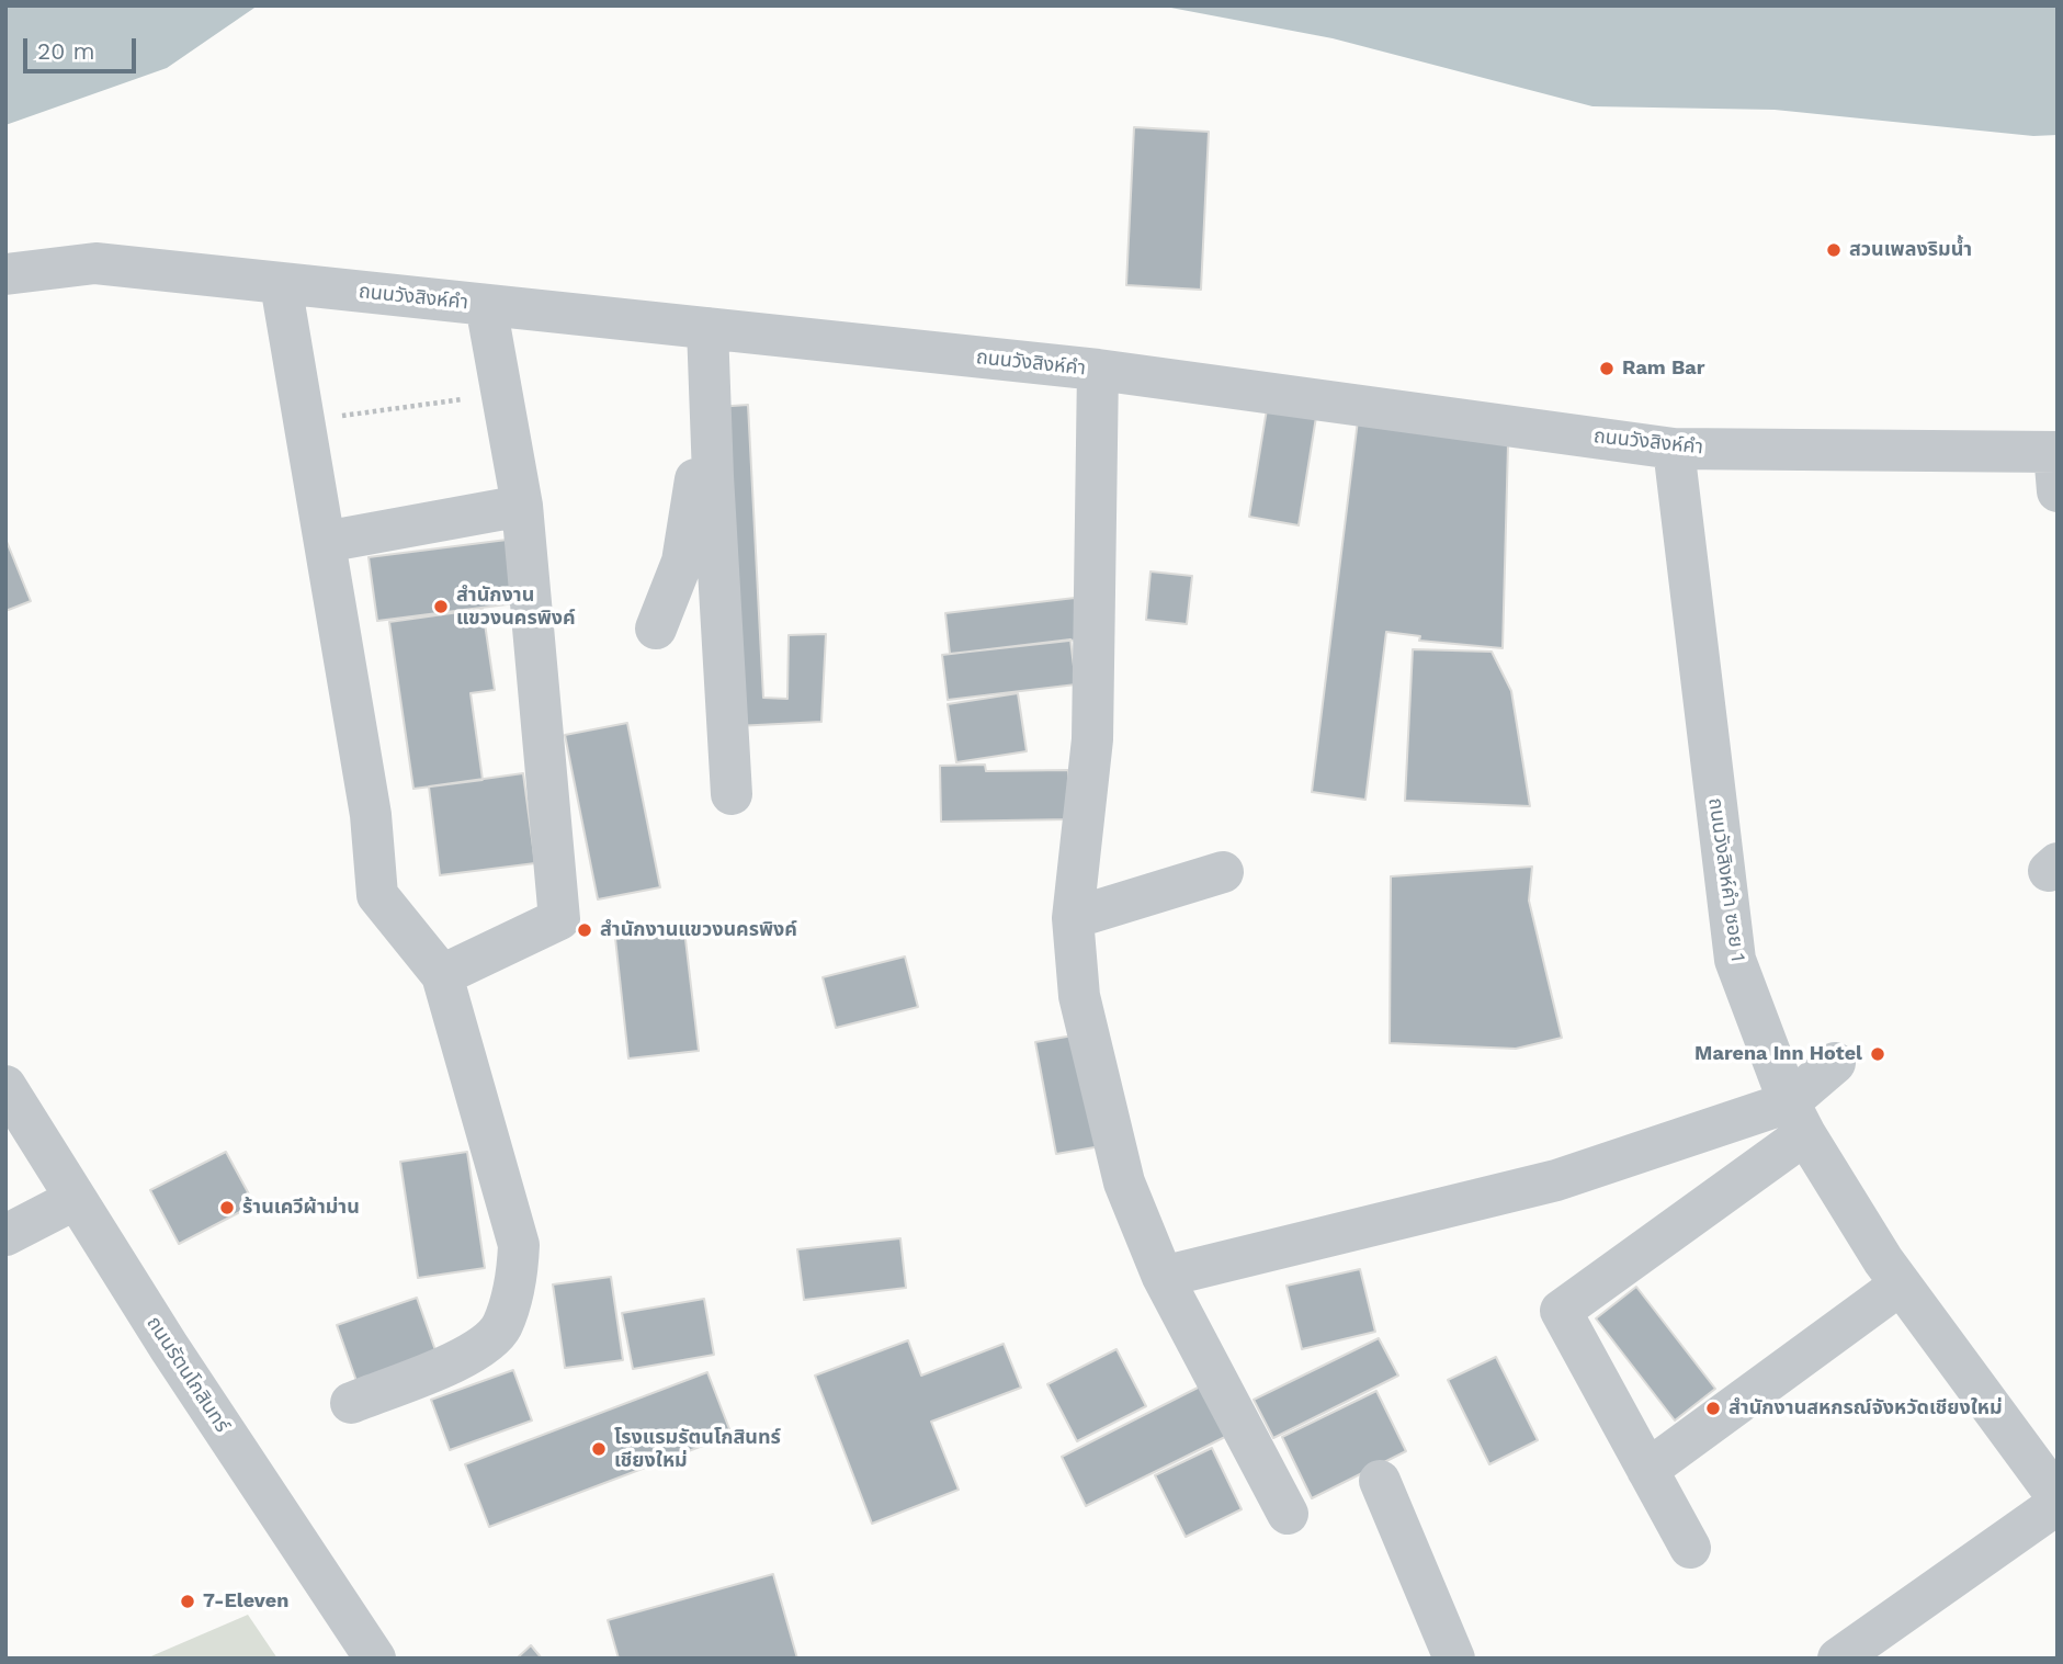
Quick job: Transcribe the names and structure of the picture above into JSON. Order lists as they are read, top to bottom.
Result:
{
  "streets": {
    "street": ["ถนนวังสิงห์คำ", "ถนนวังสิงห์คำ ซอย 1", "ถนนรัตนโกสินทร์"]
  },
  "crossings": [
    ["ถนนวังสิงห์คำ", "ถนนวังสิงห์คำ ซอย 1"]
  ],
  "places": [
    "สวนเพลงริมน้ำ",
    "Ram Bar",
    "สำนักงาน แขวงนครพิงค์",
    "สำนักงานแขวงนครพิงค์",
    "Marena Inn Hotel",
    "ร้านเควีผ้าม่าน",
    "สำนักงานสหกรณ์จังหวัดเชียงใหม่",
    "โรงแรมรัตนโกสินทร์ เชียงใหม่",
    "7-Eleven"
  ],
  "scale_bar": "20 m"
}
